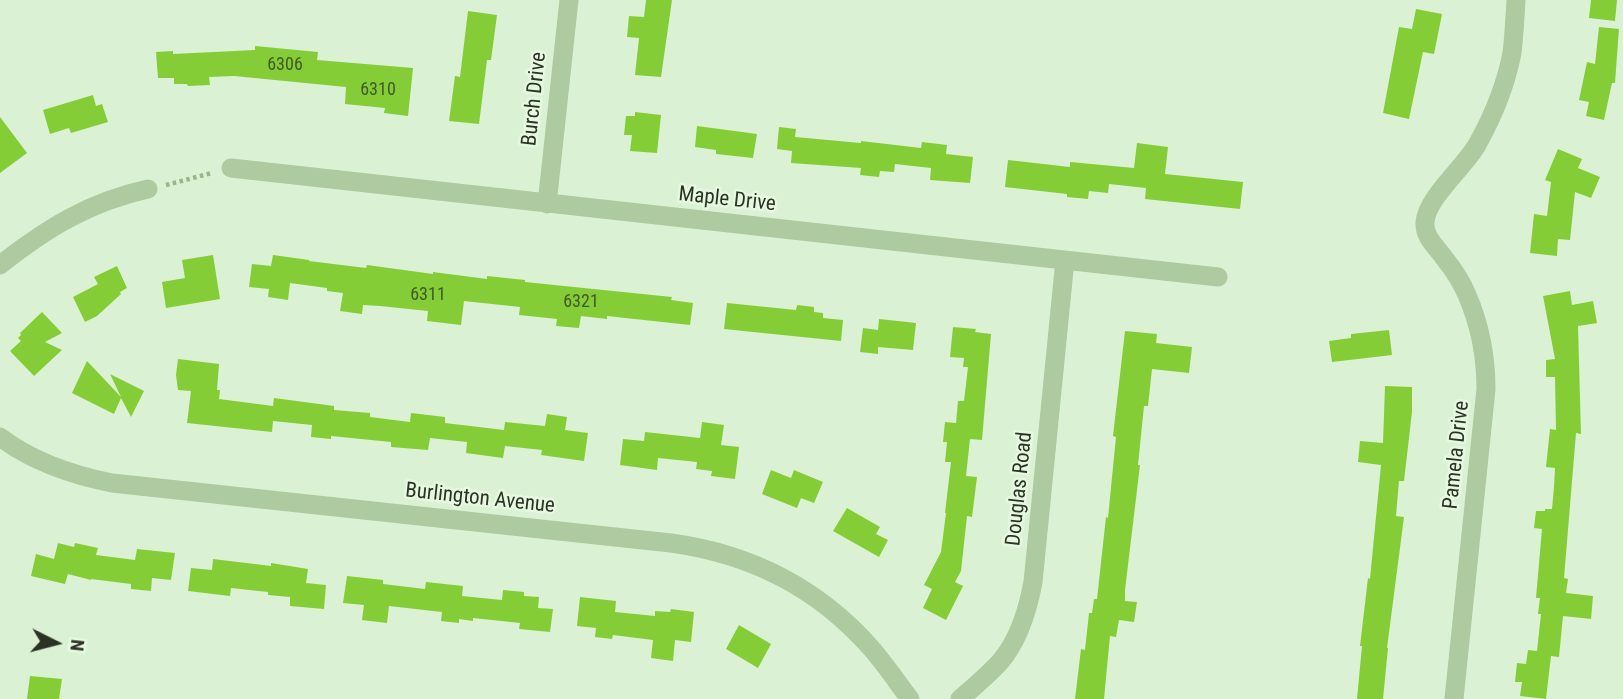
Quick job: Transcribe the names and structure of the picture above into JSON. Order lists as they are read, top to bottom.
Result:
{
  "streets": {
    "street": [
      "Burch Drive",
      "Maple Drive",
      "Pamela Drive",
      "Douglas Road",
      "Burlington Avenue"
    ]
  },
  "crossings": [
    ["Burch Drive", "Maple Drive"],
    ["Maple Drive", "Douglas Road"]
  ],
  "house_numbers": [
    "6306",
    "6310",
    "6311",
    "6321"
  ],
  "north": "right"
}
